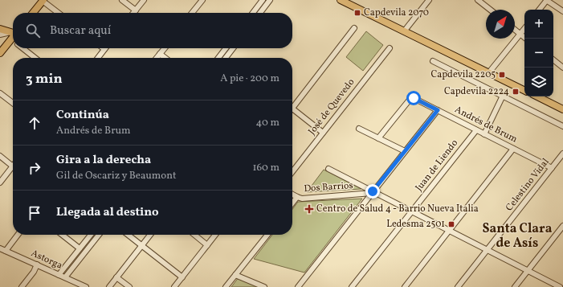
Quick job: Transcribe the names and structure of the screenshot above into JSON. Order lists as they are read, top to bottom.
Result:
{
  "streets": {
    "street": [
      "José de Quevedo",
      "Andrés de Brum",
      "Juan de Liendo",
      "Celestino Vidal",
      "Dos Barrios",
      "Astorga"
    ]
  },
  "crossings": [
    ["Andrés de Brum", "Juan de Liendo"],
    ["Andrés de Brum", "Celestino Vidal"]
  ],
  "districts": ["Santa Clara de Asís"],
  "places": {
    "transit": [
      "Capdevila 2070",
      "Capdevila 2205",
      "Capdevila 2224",
      "Ledesma 2501"
    ],
    "health": ["Centro de Salud 4 - Barrio Nueva Italia"]
  },
  "north": "top right",
  "page": {
    "map_buttons": ["+", "−"],
    "search": "Buscar aquí",
    "heading": ["3 min", "A pie · 200 m"],
    "list": [
      ["Continúa", "Andrés de Brum", "40 m"],
      ["Gira a la derecha", "Gil de Oscariz y Beaumont", "160 m"],
      "Llegada al destino"
    ]
  }
}
